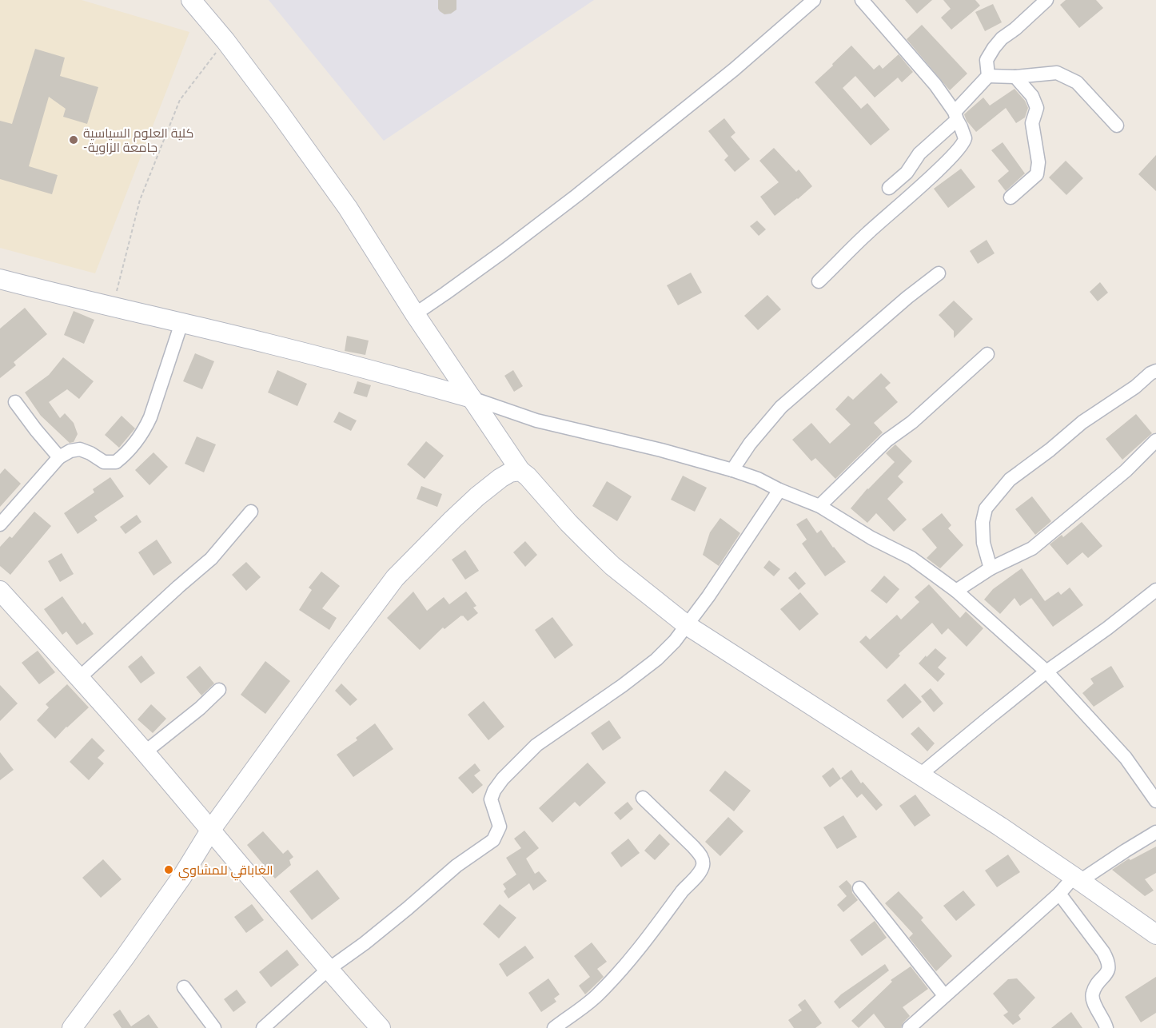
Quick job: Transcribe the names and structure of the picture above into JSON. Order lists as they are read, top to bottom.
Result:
{
  "places": ["كلية العلوم السياسية -جامعة الزاوية", "الغاباقي للمشاوي"]
}
